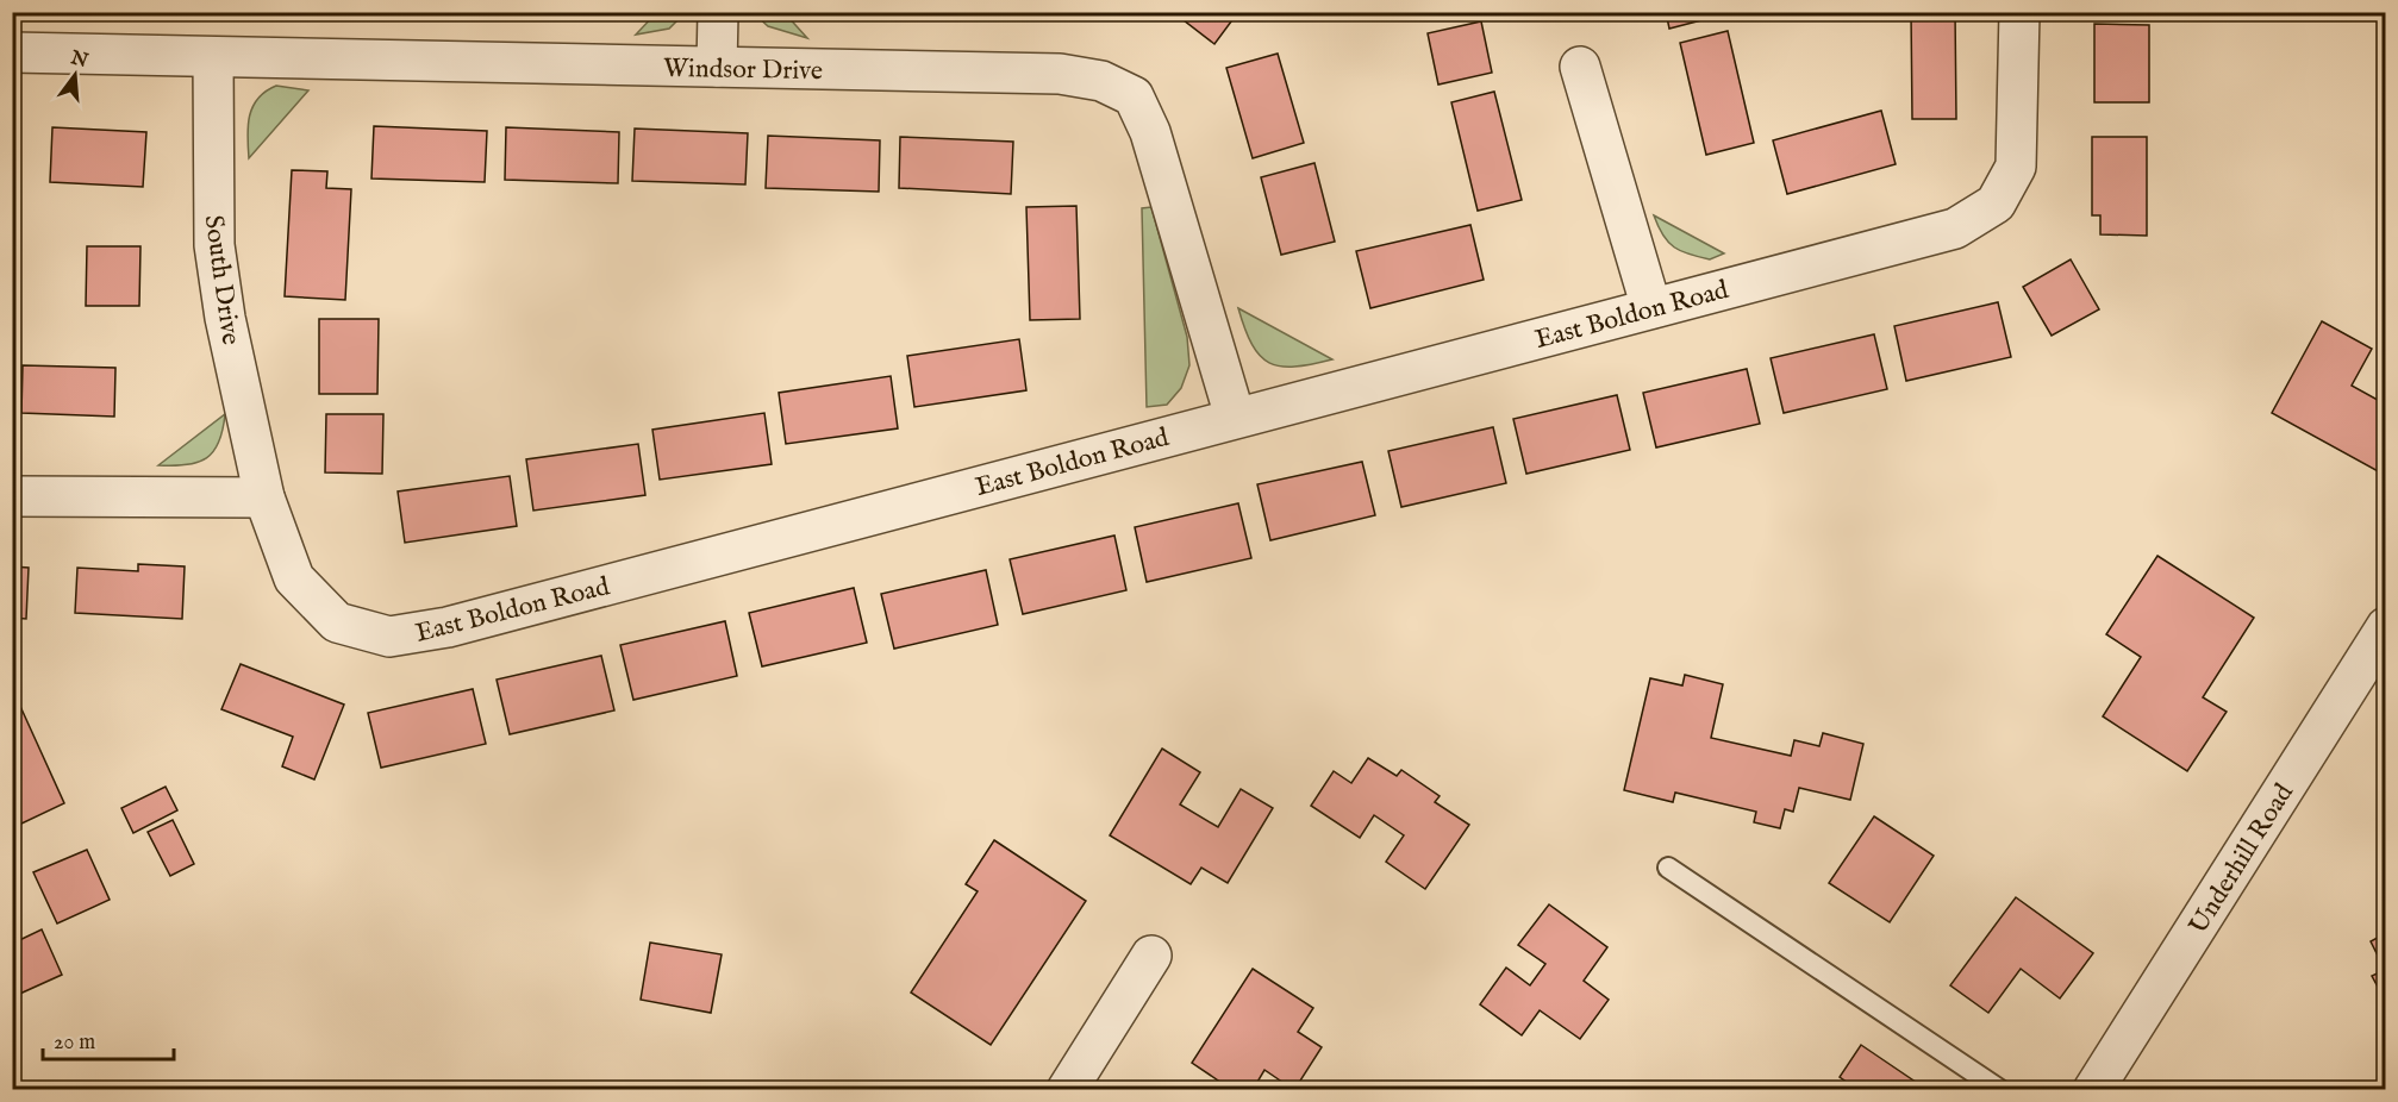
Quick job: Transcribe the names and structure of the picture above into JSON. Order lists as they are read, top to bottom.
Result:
{
  "streets": {
    "street": [
      "Windsor Drive",
      "South Drive",
      "East Boldon Road",
      "Underhill Road"
    ]
  },
  "crossings": [
    ["Windsor Drive", "South Drive"],
    ["Windsor Drive", "East Boldon Road"],
    ["South Drive", "East Boldon Road"]
  ],
  "scale_bar": "20 m",
  "north": "top"
}
